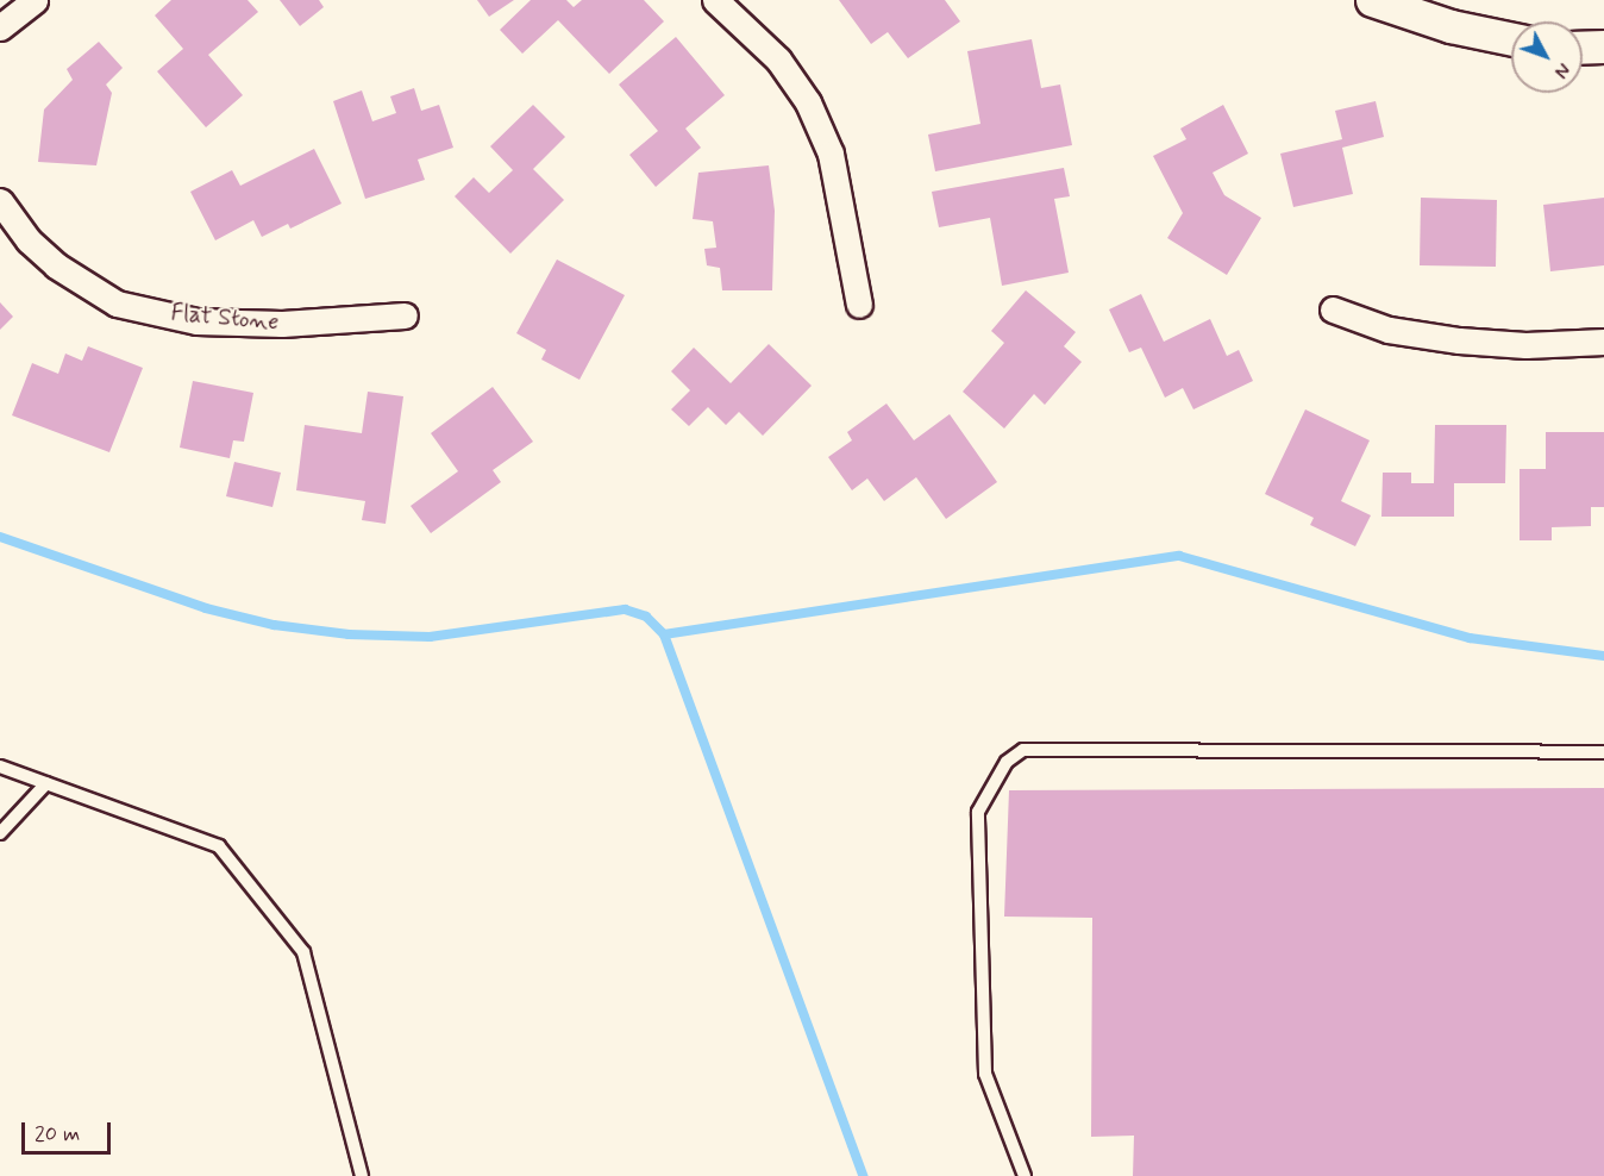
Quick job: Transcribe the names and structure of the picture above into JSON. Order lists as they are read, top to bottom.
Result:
{
  "streets": {
    "street": ["Flat Stone"]
  },
  "scale_bar": "20 m",
  "north": "bottom right"
}
